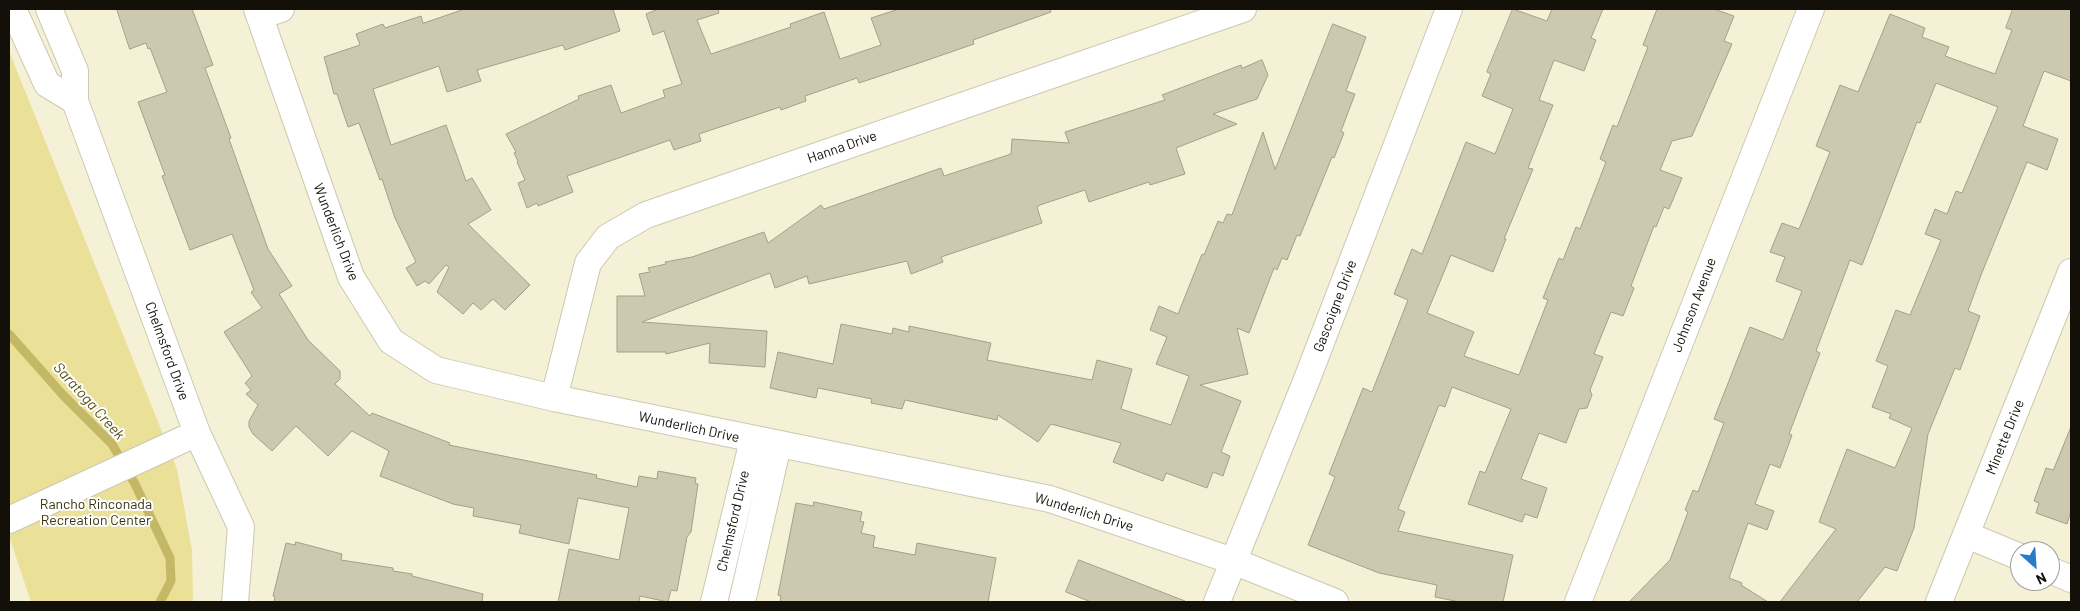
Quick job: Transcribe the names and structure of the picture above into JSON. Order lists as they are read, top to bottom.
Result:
{
  "streets": {
    "street": [
      "Hanna Drive",
      "Wunderlich Drive",
      "Johnson Avenue",
      "Gascoigne Drive",
      "Chelmsford Drive",
      "Minette Drive"
    ]
  },
  "crossings": [
    ["Hanna Drive", "Wunderlich Drive"],
    ["Wunderlich Drive", "Gascoigne Drive"],
    ["Wunderlich Drive", "Chelmsford Drive"]
  ],
  "water": ["Saratoga Creek"],
  "parks": ["Rancho Rinconada Recreation Center"],
  "north": "bottom right"
}
